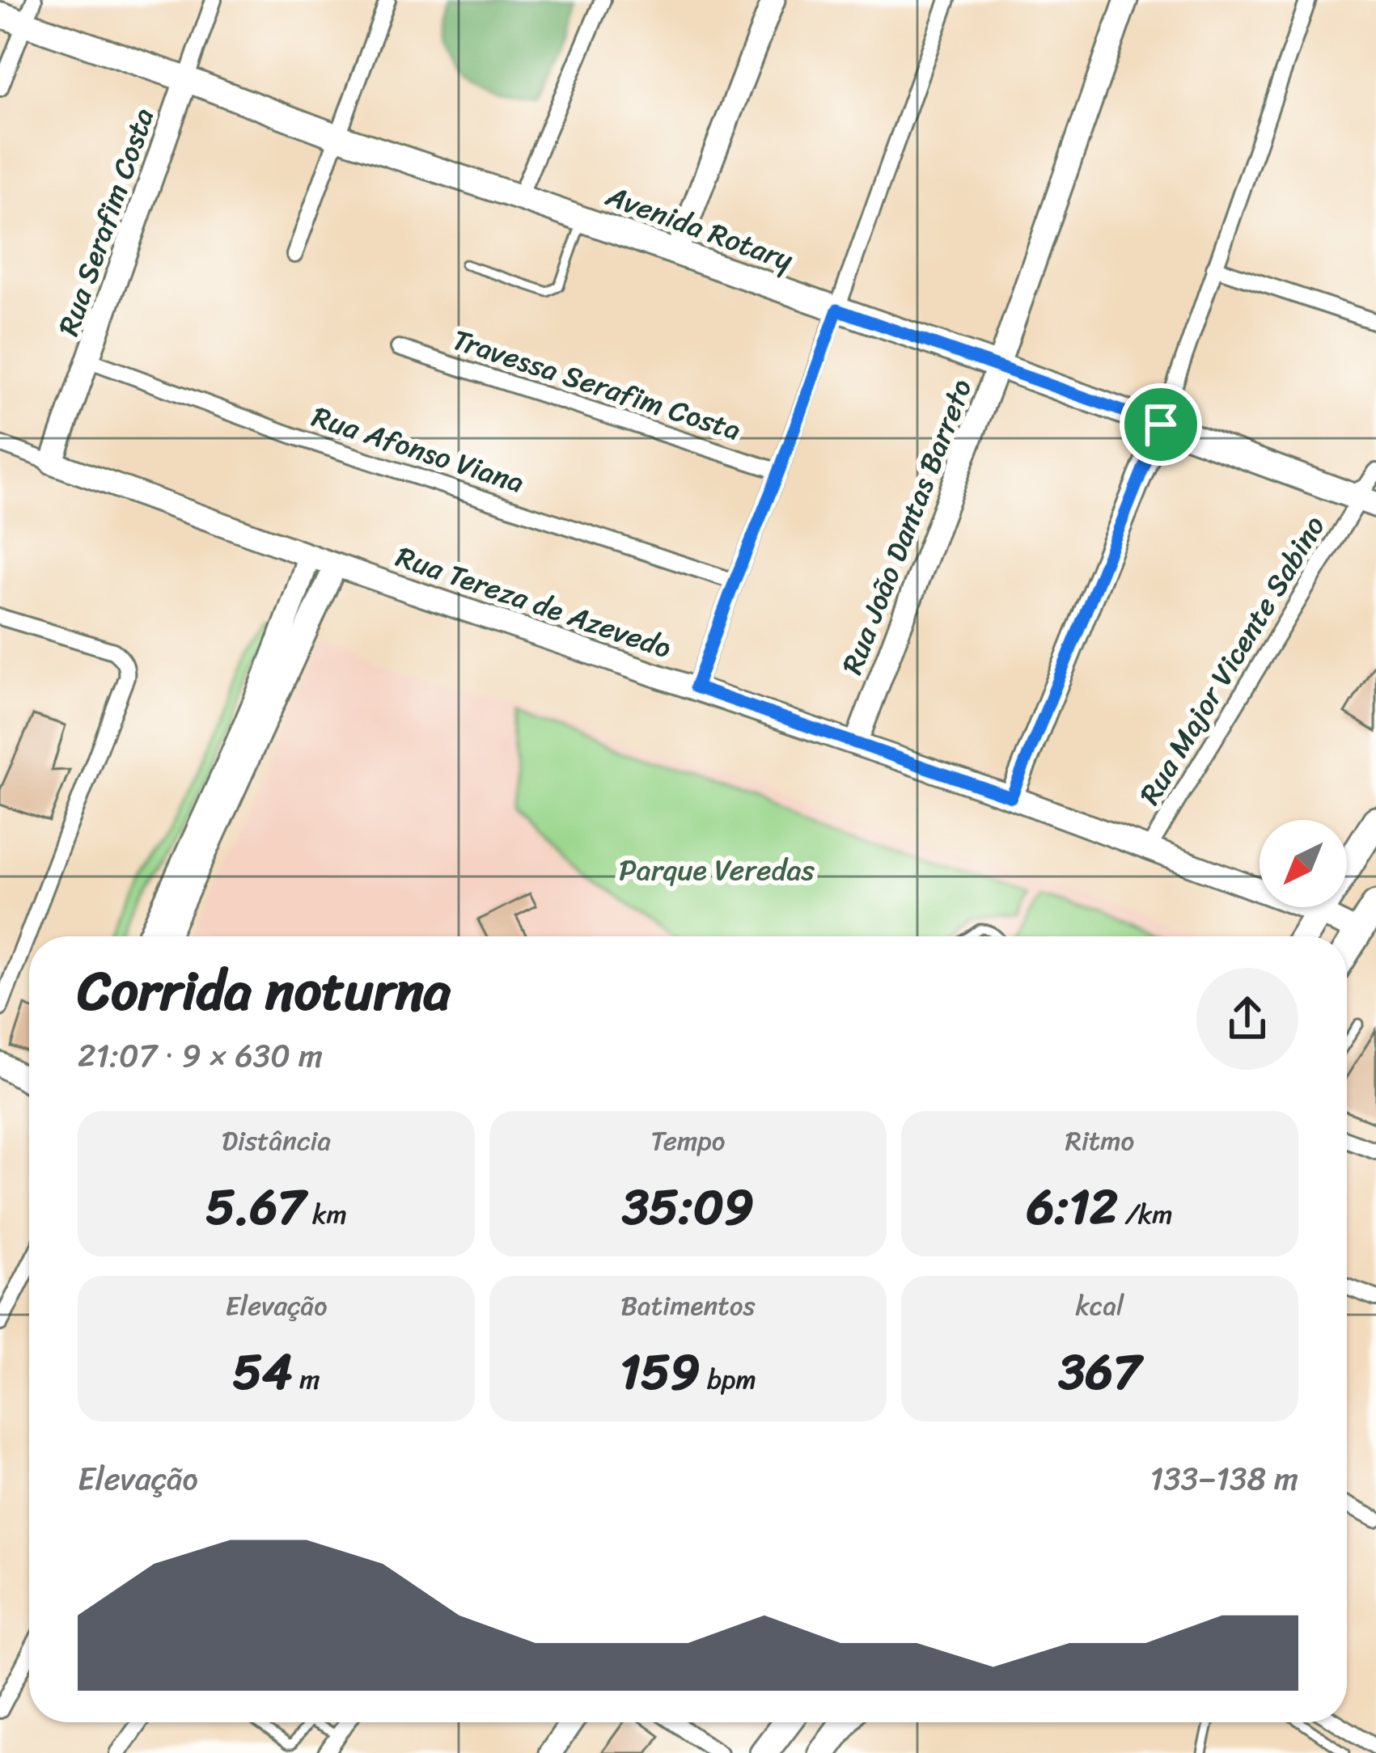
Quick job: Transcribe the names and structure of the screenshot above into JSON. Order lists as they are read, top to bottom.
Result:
{
  "streets": {
    "main road": ["Avenida Rotary"],
    "street": [
      "Rua Serafim Costa",
      "Travessa Serafim Costa",
      "Rua Afonso Viana",
      "Rua João Dantas Barreto",
      "Rua Tereza de Azevedo",
      "Rua Major Vicente Sabino"
    ]
  },
  "crossings": [
    ["Rua Serafim Costa", "Avenida Rotary"],
    ["Rua Serafim Costa", "Rua Afonso Viana"],
    ["Rua Serafim Costa", "Rua Tereza de Azevedo"],
    ["Avenida Rotary", "Rua João Dantas Barreto"],
    ["Avenida Rotary", "Rua Major Vicente Sabino"],
    ["Rua João Dantas Barreto", "Rua Tereza de Azevedo"],
    ["Rua Tereza de Azevedo", "Rua Major Vicente Sabino"]
  ],
  "parks": ["Parque Veredas"],
  "north": "bottom left",
  "page": {
    "heading": ["Corrida noturna", "21:07 · 9 × 630 m"],
    "stats": [
      ["Distância", "5.67 km"],
      ["Tempo", "35:09"],
      ["Ritmo", "6:12 /km"],
      ["Elevação", "54 m"],
      ["Batimentos", "159 bpm"],
      ["kcal", "367"]
    ],
    "chart": ["Elevação", "133–138 m"]
  }
}
